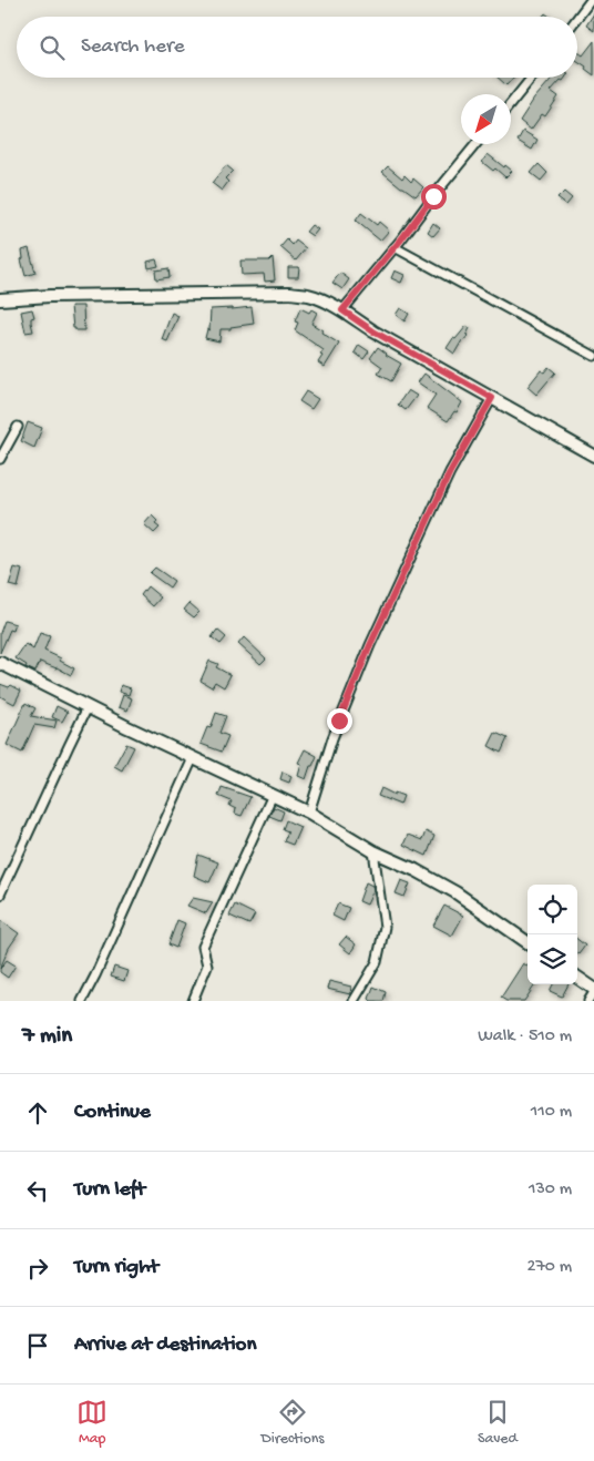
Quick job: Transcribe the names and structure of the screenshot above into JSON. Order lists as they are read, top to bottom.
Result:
{
  "north": "bottom left",
  "page": {
    "search": "Search here",
    "heading": ["7 min", "Walk · 510 m"],
    "list": [
      ["Continue", "110 m"],
      ["Turn left", "130 m"],
      ["Turn right", "270 m"],
      "Arrive at destination"
    ],
    "nav": ["Map", "Directions", "Saved"]
  }
}
